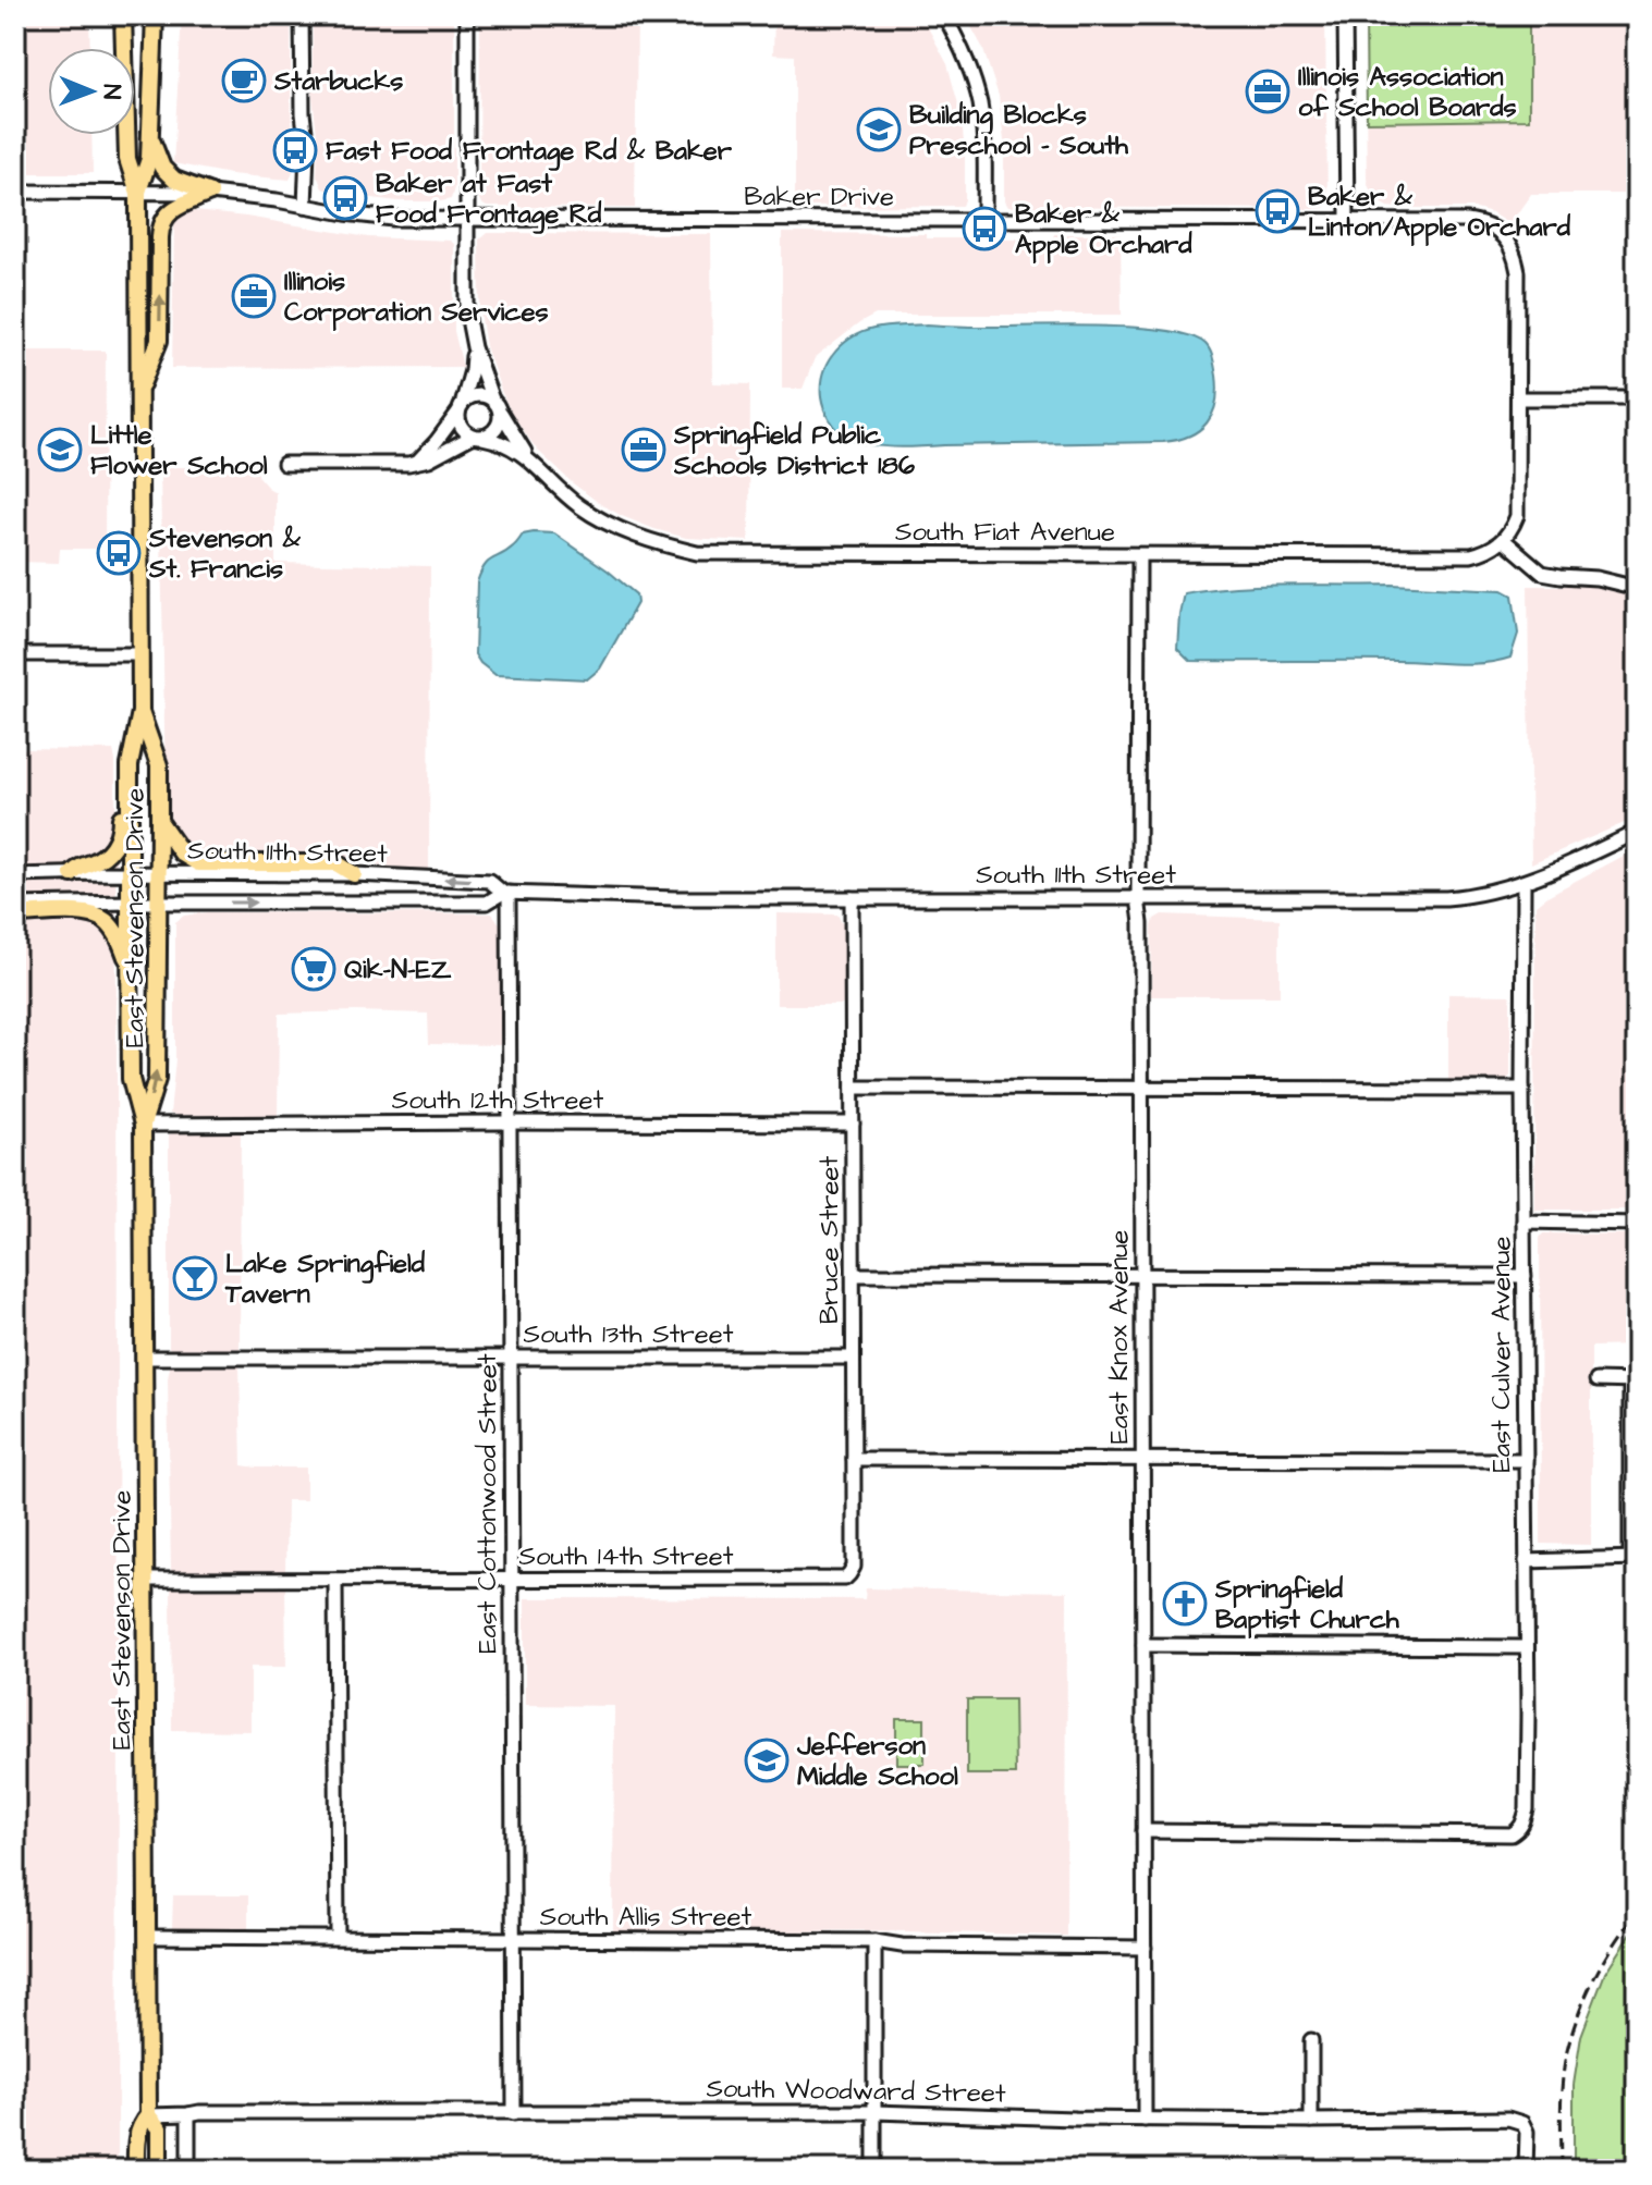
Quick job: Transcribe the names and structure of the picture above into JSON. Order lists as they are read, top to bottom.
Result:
{
  "streets": {
    "main road": ["East Stevenson Drive"],
    "street": [
      "Baker Drive",
      "South Fiat Avenue",
      "South 11th Street",
      "South 12th Street",
      "Bruce Street",
      "South 13th Street",
      "East Knox Avenue",
      "East Culver Avenue",
      "East Cottonwood Street",
      "South 14th Street",
      "South Allis Street",
      "South Woodward Street"
    ]
  },
  "crossings": [
    ["Baker Drive", "East Stevenson Drive"],
    ["South Fiat Avenue", "East Knox Avenue"],
    ["South 11th Street", "East Stevenson Drive"],
    ["South 11th Street", "Bruce Street"],
    ["South 11th Street", "East Knox Avenue"],
    ["South 11th Street", "East Culver Avenue"],
    ["South 11th Street", "East Cottonwood Street"],
    ["East Stevenson Drive", "South 12th Street"],
    ["East Stevenson Drive", "South 13th Street"],
    ["East Stevenson Drive", "South 14th Street"],
    ["East Stevenson Drive", "South Allis Street"],
    ["East Stevenson Drive", "South Woodward Street"],
    ["South 12th Street", "Bruce Street"],
    ["South 12th Street", "East Cottonwood Street"],
    ["Bruce Street", "South 13th Street"],
    ["Bruce Street", "South 14th Street"],
    ["South 13th Street", "East Cottonwood Street"],
    ["East Knox Avenue", "East Culver Avenue"],
    ["East Knox Avenue", "South Allis Street"],
    ["East Knox Avenue", "South Woodward Street"],
    ["East Cottonwood Street", "South 14th Street"],
    ["East Cottonwood Street", "South Allis Street"],
    ["East Cottonwood Street", "South Woodward Street"]
  ],
  "places": {
    "cafe": ["Starbucks"],
    "office": ["Illinois Association of School Boards", "Illinois Corporation Services", "Springfield Public Schools District 186"],
    "school or university": ["Building Blocks Preschool - South", "Little Flower School", "Jefferson Middle School"],
    "bus stop": [
      "Fast Food Frontage Rd & Baker",
      "Baker at Fast Food Frontage Rd",
      "Baker & Linton/Apple Orchard",
      "Baker & Apple Orchard",
      "Stevenson & St. Francis"
    ],
    "supermarket": ["Qik-N-EZ"],
    "bar": ["Lake Springfield Tavern"],
    "church": ["Springfield Baptist Church"]
  },
  "north": "right"
}
